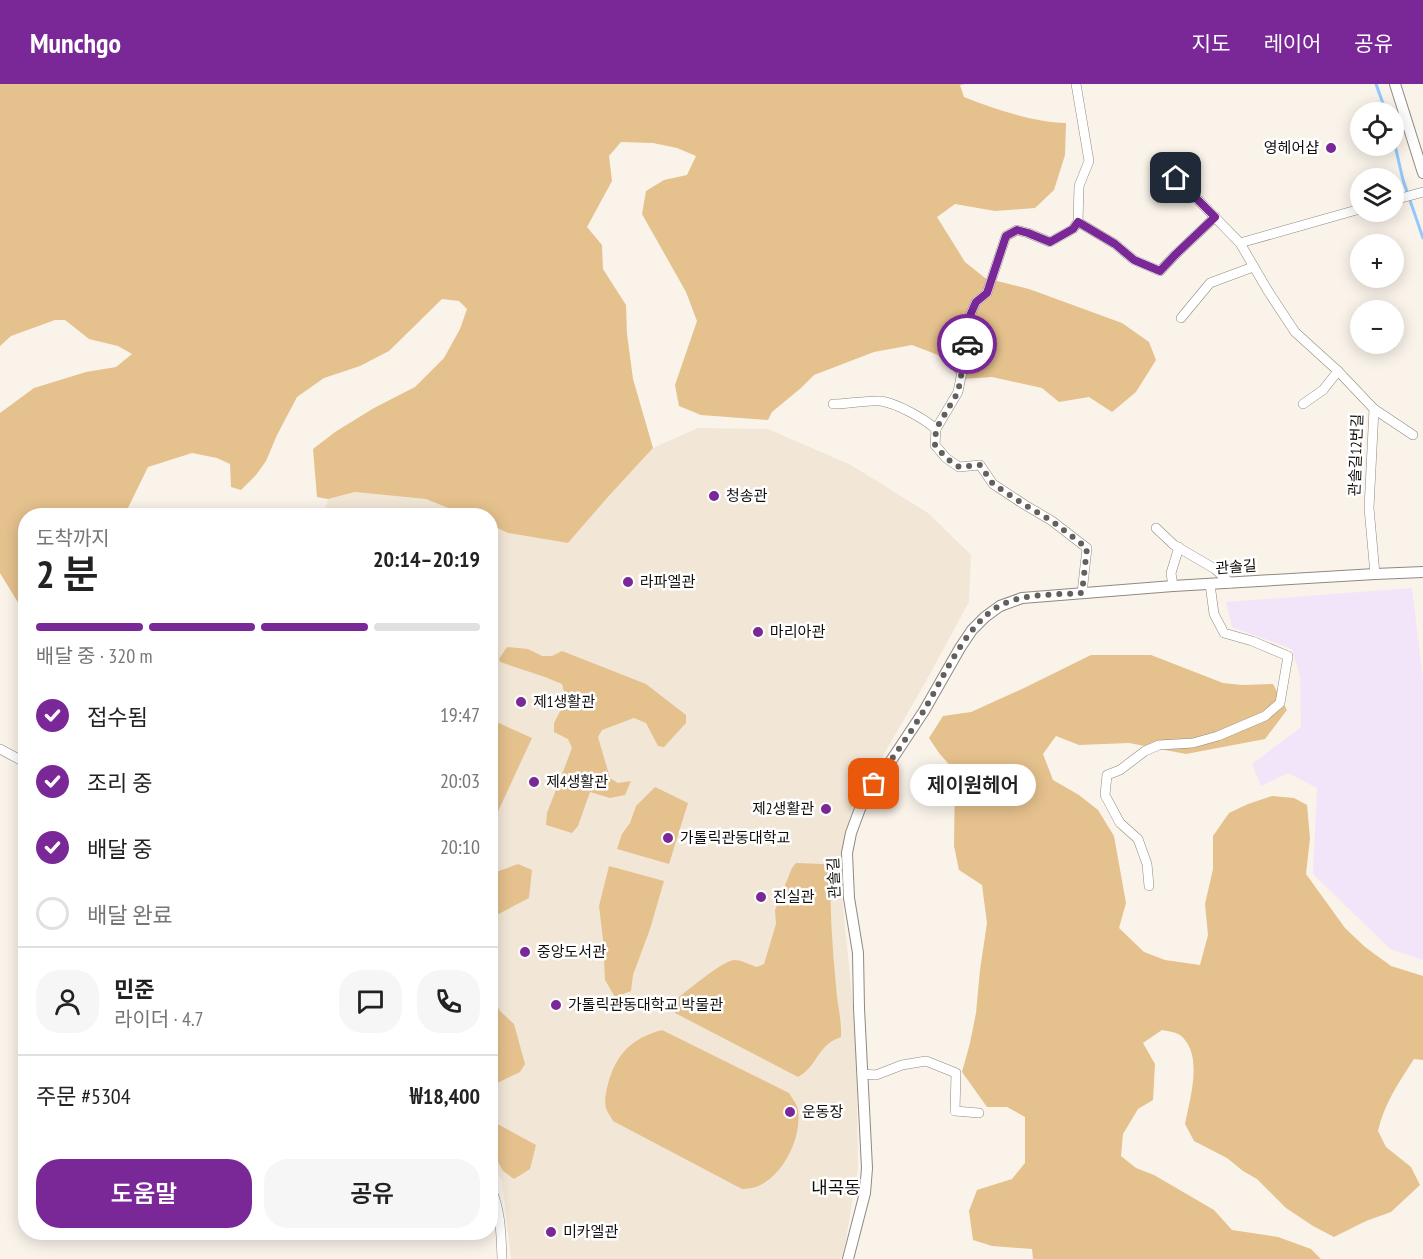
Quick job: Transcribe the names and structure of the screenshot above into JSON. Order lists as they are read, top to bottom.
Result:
{
  "streets": {
    "street": ["관솔길12번길", "관솔길"]
  },
  "crossings": [
    ["관솔길12번길", "관솔길"]
  ],
  "districts": ["내곡동"],
  "places": [
    "영헤어샵",
    "청송관",
    "라파엘관",
    "마리아관",
    "제1생활관",
    "제4생활관",
    "제이원헤어",
    "제2생활관",
    "가톨릭관동대학교",
    "진실관",
    "중앙도서관",
    "가톨릭관동대학교 박물관",
    "운동장",
    "미카엘관"
  ],
  "page": {
    "header": "Munchgo",
    "nav": ["지도", "레이어", "공유"],
    "map_buttons": ["+", "−"],
    "heading": ["2 분", "도착까지", "20:14–20:19"],
    "panel": [
      "민준",
      "라이더 · 4.7",
      "주문 #5304",
      "₩18,400"
    ],
    "bar": "배달 중 · 320 m",
    "list": [
      ["접수됨", "19:47"],
      ["조리 중", "20:03"],
      ["배달 중", "20:10"],
      "배달 완료"
    ],
    "bubble": "제이원헤어",
    "buttons": ["도움말", "공유"]
  }
}
